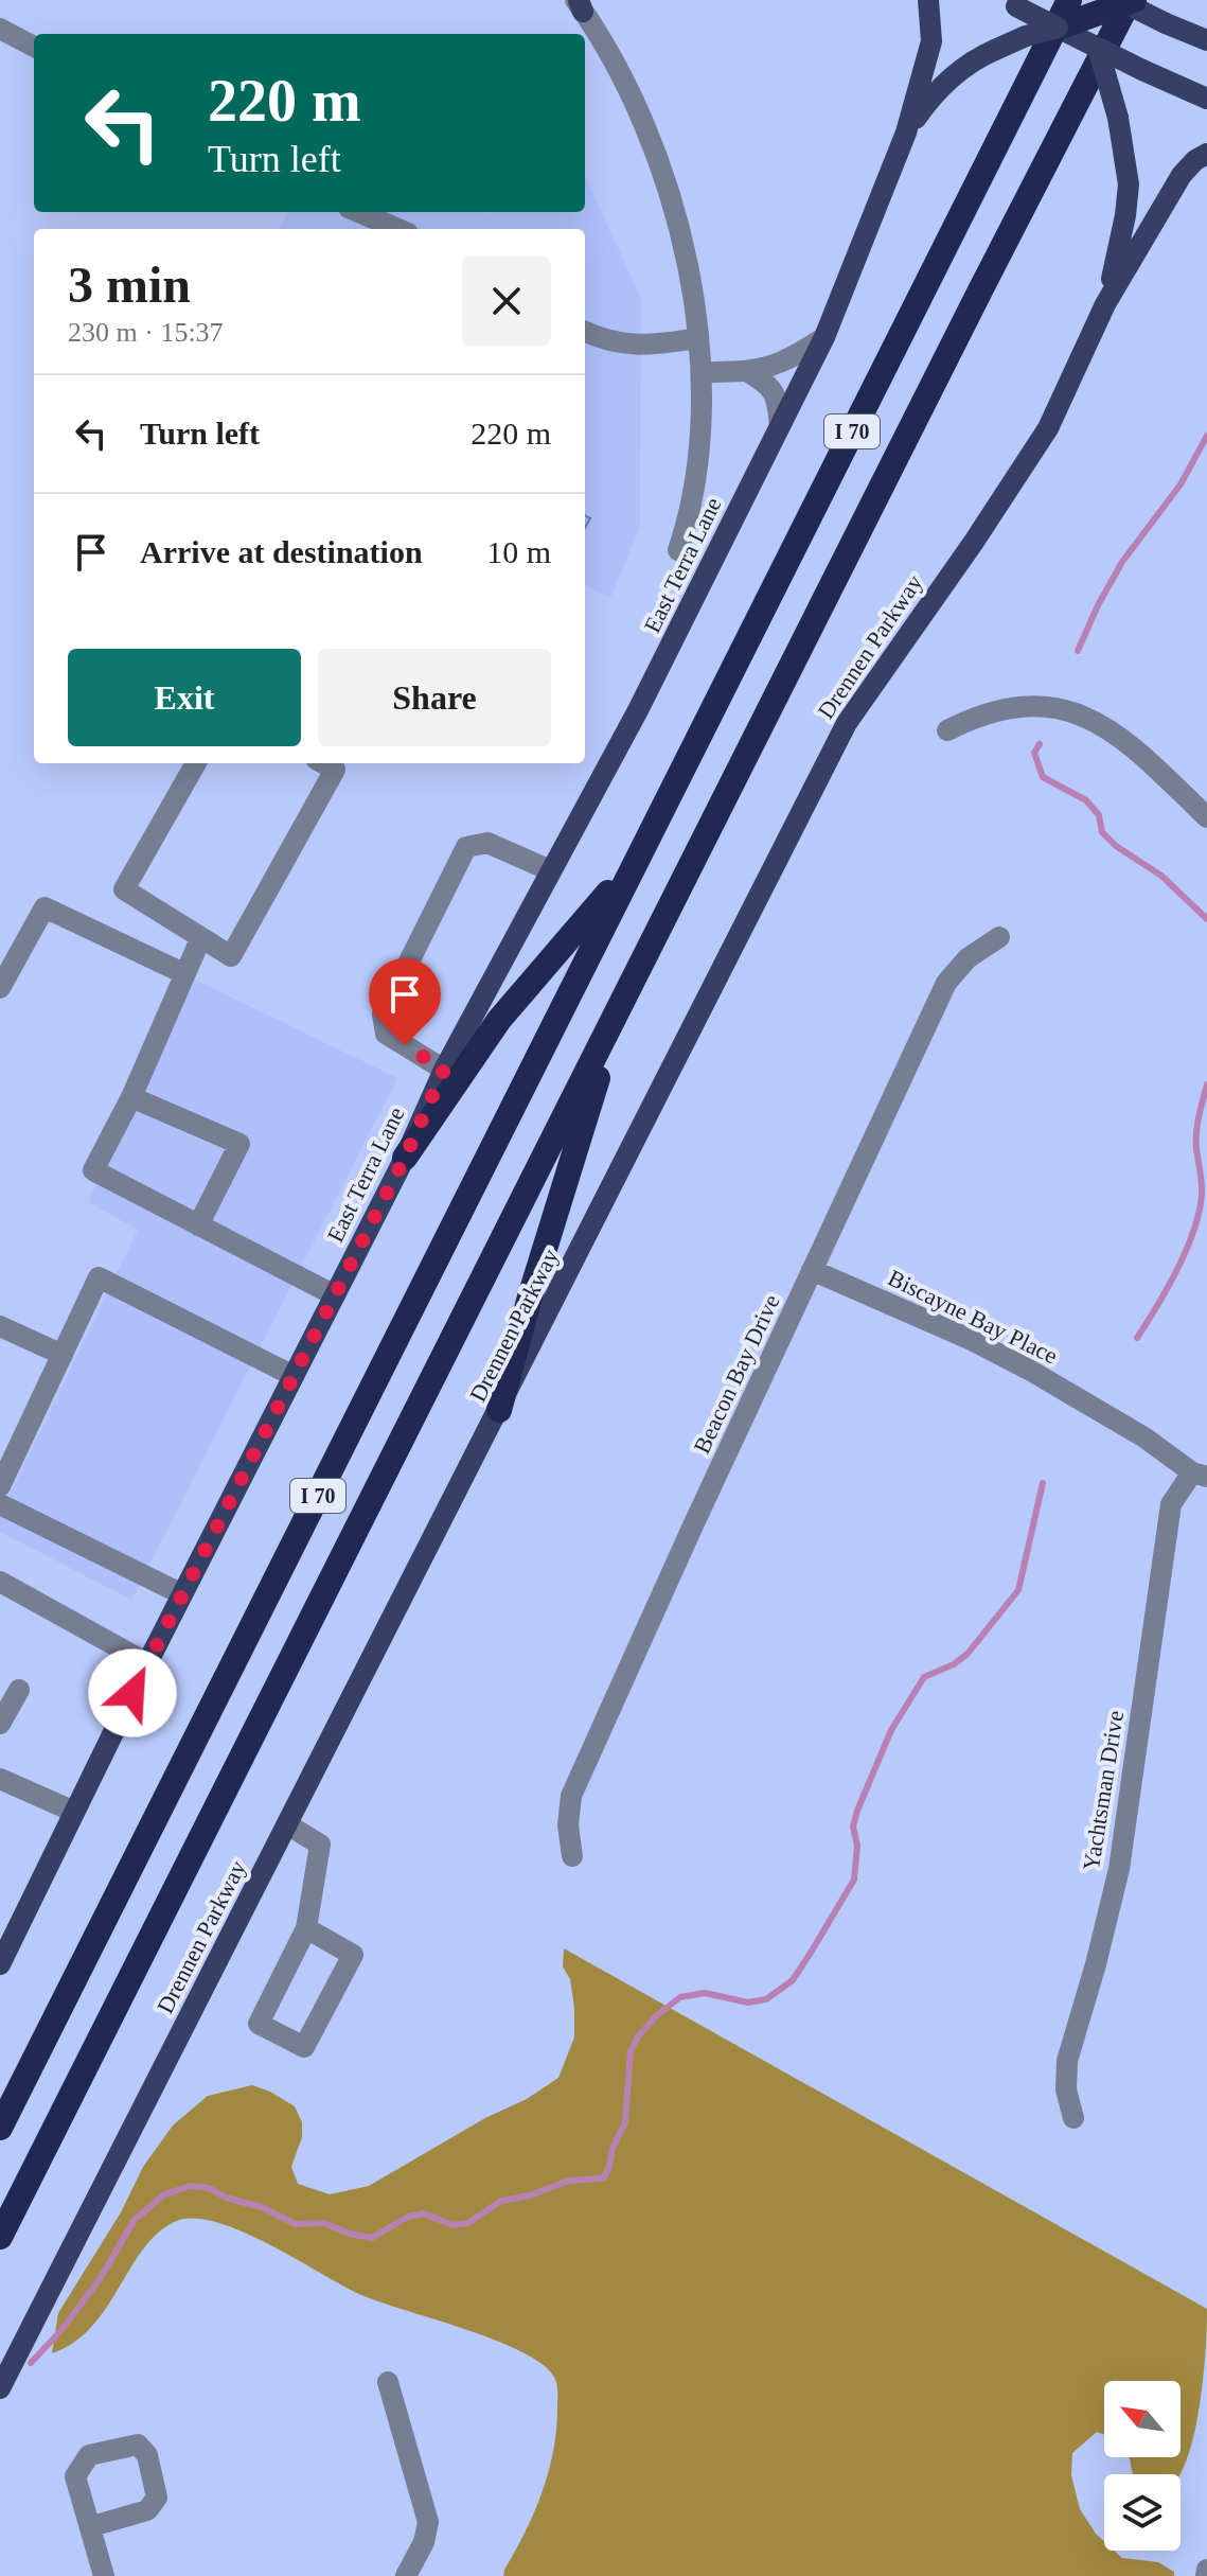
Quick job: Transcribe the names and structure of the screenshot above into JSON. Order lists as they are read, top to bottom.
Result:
{
  "streets": {
    "highway": ["I 70"],
    "main road": ["East Terra Lane", "Drennen Parkway"],
    "street": ["Biscayne Bay Place", "Beacon Bay Drive", "Yachtsman Drive"]
  },
  "crossings": [
    ["Biscayne Bay Place", "Beacon Bay Drive"],
    ["Biscayne Bay Place", "Yachtsman Drive"]
  ],
  "north": "top left",
  "page": {
    "turn": ["220 m", "Turn left"],
    "heading": ["3 min", "230 m · 15:37"],
    "list": [
      {
        "name": "Turn left",
        "value": "220 m"
      },
      {
        "name": "Arrive at destination",
        "value": "10 m"
      }
    ],
    "buttons": ["Exit", "Share"]
  }
}
